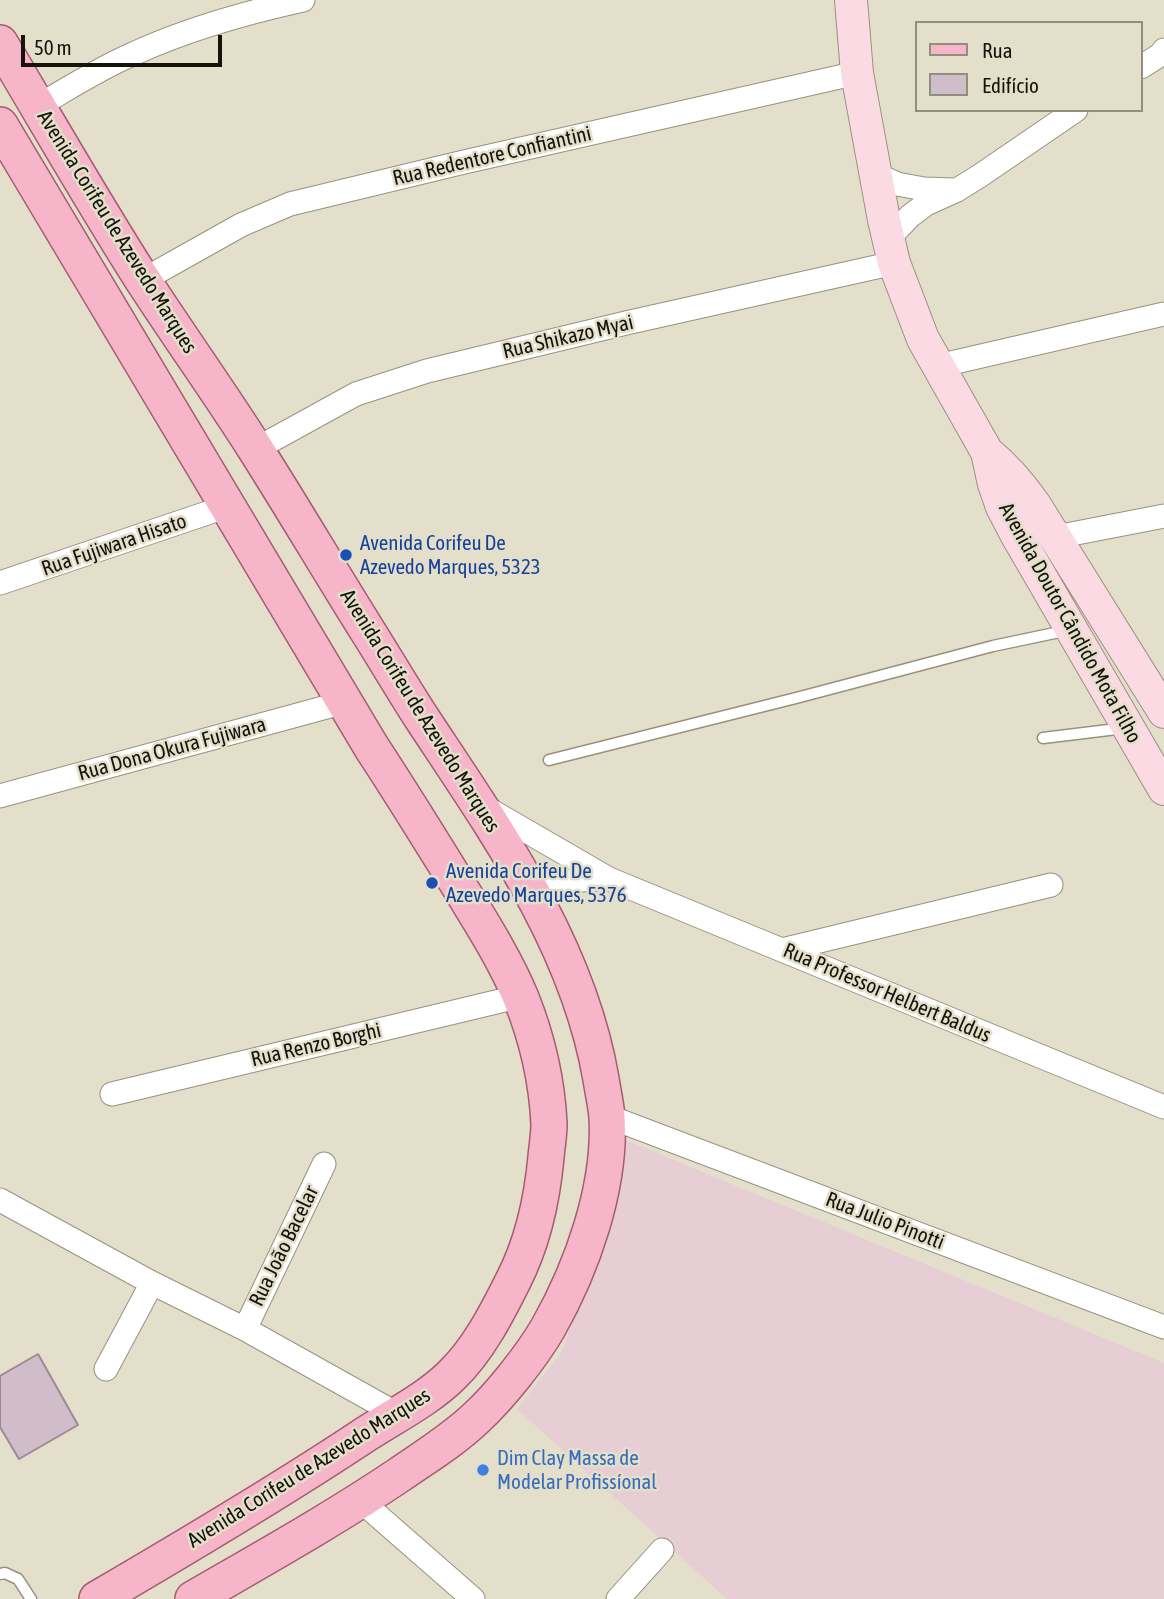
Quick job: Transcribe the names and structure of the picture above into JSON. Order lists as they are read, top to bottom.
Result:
{
  "streets": {
    "main road": ["Avenida Corifeu de Azevedo Marques", "Avenida Doutor Cândido Mota Filho"],
    "street": [
      "Rua Redentore Confiantini",
      "Rua Shikazo Myai",
      "Rua Fujiwara Hisato",
      "Rua Dona Okura Fujiwara",
      "Rua Professor Helbert Baldus",
      "Rua Renzo Borghi",
      "Rua Julio Pinotti",
      "Rua João Bacelar"
    ]
  },
  "crossings": [
    ["Rua Redentore Confiantini", "Avenida Corifeu de Azevedo Marques"],
    ["Rua Redentore Confiantini", "Avenida Doutor Cândido Mota Filho"],
    ["Avenida Corifeu de Azevedo Marques", "Rua Shikazo Myai"],
    ["Avenida Corifeu de Azevedo Marques", "Rua Fujiwara Hisato"],
    ["Avenida Corifeu de Azevedo Marques", "Rua Dona Okura Fujiwara"],
    ["Avenida Corifeu de Azevedo Marques", "Rua Professor Helbert Baldus"],
    ["Avenida Corifeu de Azevedo Marques", "Rua Renzo Borghi"],
    ["Avenida Corifeu de Azevedo Marques", "Rua Julio Pinotti"],
    ["Avenida Corifeu de Azevedo Marques", "Rua João Bacelar"],
    ["Rua Shikazo Myai", "Avenida Doutor Cândido Mota Filho"]
  ],
  "places": ["Avenida Corifeu De Azevedo Marques, 5323", "Avenida Corifeu De Azevedo Marques, 5376", "Dim Clay Massa de Modelar Profissíonal"],
  "legend": ["Rua", "Edifício"],
  "scale_bar": "50 m"
}
